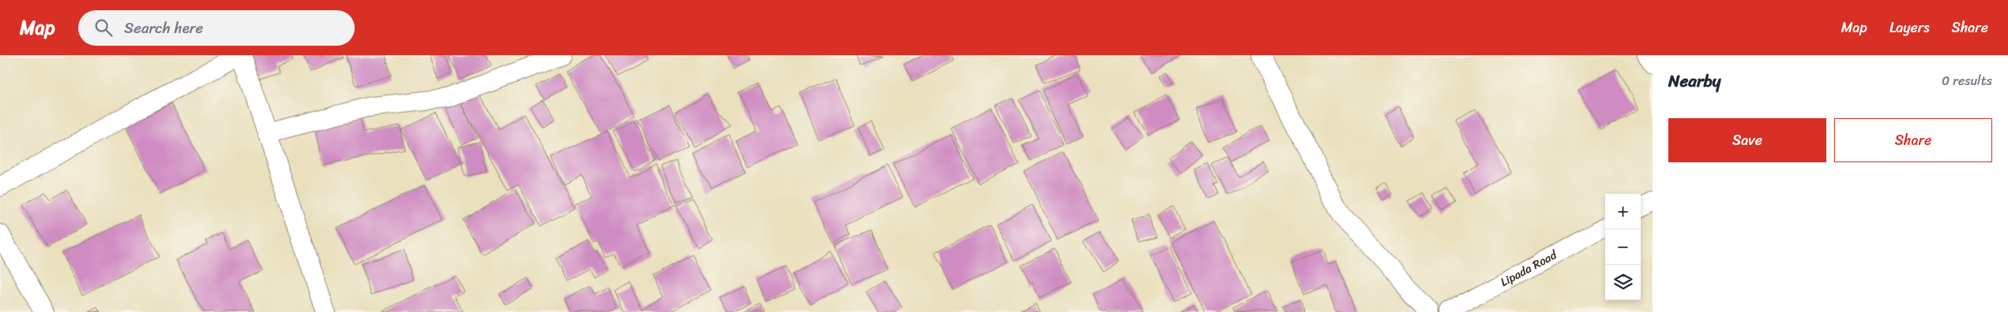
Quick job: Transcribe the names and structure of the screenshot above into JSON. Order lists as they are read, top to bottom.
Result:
{
  "streets": {
    "street": ["Lipada Road"]
  },
  "page": {
    "header": "Map",
    "search": "Search here",
    "nav": ["Map", "Layers", "Share"],
    "heading": ["Nearby", "0 results"],
    "buttons": ["Save", "Share"],
    "map_buttons": ["+", "−"]
  }
}
